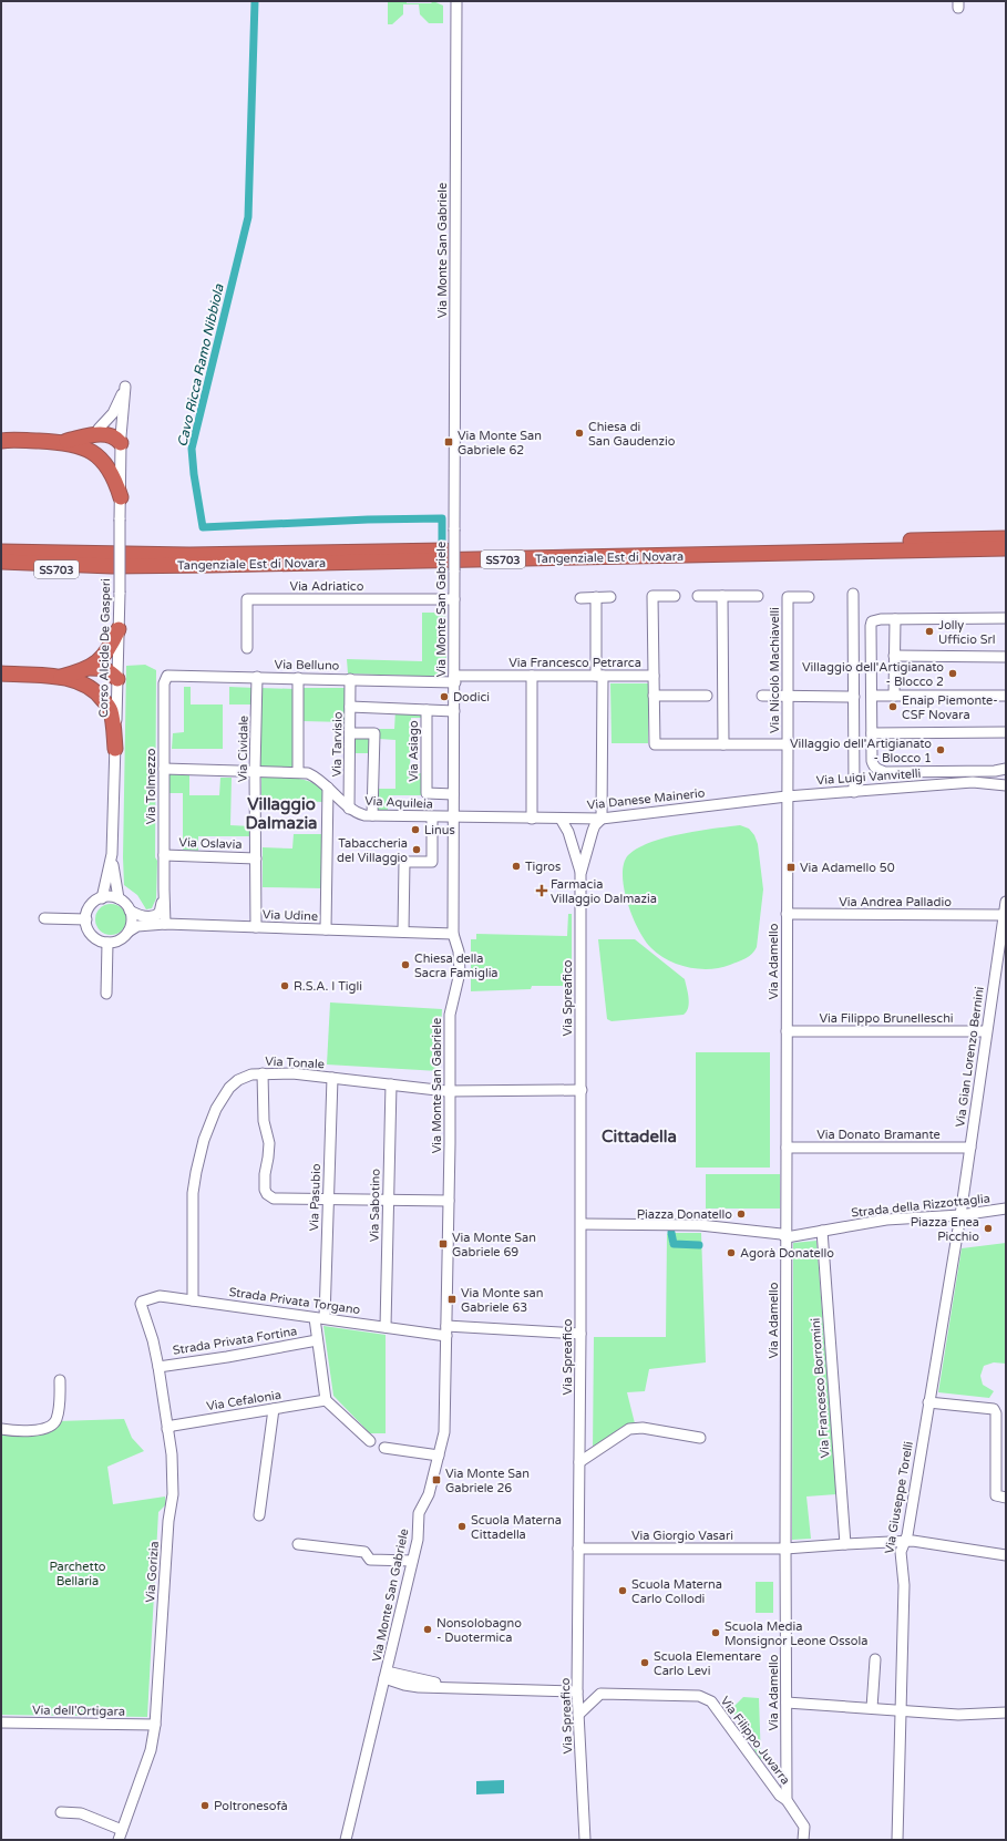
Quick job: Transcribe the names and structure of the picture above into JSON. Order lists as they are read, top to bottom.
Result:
{
  "streets": {
    "highway": ["Tangenziale Est di Novara", "SS703"],
    "street": [
      "Via Monte San Gabriele",
      "Via Adriatico",
      "Corso Alcide De Gasperi",
      "Via Francesco Petrarca",
      "Via Belluno",
      "Via Nicolò Machiavelli",
      "Via Tarvisio",
      "Via Cividale",
      "Via Asiago",
      "Via Luigi Vanvitelli",
      "Via Tolmezzo",
      "Via Danese Mainerio",
      "Via Aquileia",
      "Via Oslavia",
      "Via Andrea Palladio",
      "Via Udine",
      "Via Adamello",
      "Via Spreafico",
      "Via Filippo Brunelleschi",
      "Via Gian Lorenzo Bernini",
      "Via Tonale",
      "Via Donato Bramante",
      "Via Pasubio",
      "Via Sabotino",
      "Strada della Rizzottaglia",
      "Strada Privata Torgano",
      "Strada Privata Fortina",
      "Via Francesco Borromini",
      "Via Cefalonia",
      "Via Giuseppe Torelli",
      "Via Giorgio Vasari",
      "Via Gorizia",
      "Via dell'Ortigara",
      "Via Filippo Juvarra"
    ]
  },
  "crossings": [
    ["Via Monte San Gabriele", "Via Adriatico"],
    ["Via Monte San Gabriele", "Via Francesco Petrarca"],
    ["Via Monte San Gabriele", "Via Belluno"],
    ["Via Monte San Gabriele", "Via Asiago"],
    ["Via Monte San Gabriele", "Via Danese Mainerio"],
    ["Via Monte San Gabriele", "Via Aquileia"],
    ["Via Monte San Gabriele", "Via Udine"],
    ["Via Monte San Gabriele", "Via Tonale"],
    ["Via Monte San Gabriele", "Strada Privata Torgano"],
    ["Tangenziale Est di Novara", "SS703"],
    ["Corso Alcide De Gasperi", "Via Tolmezzo"],
    ["Corso Alcide De Gasperi", "Via Udine"],
    ["Via Francesco Petrarca", "Via Belluno"],
    ["Via Francesco Petrarca", "Via Nicolò Machiavelli"],
    ["Via Belluno", "Via Tarvisio"],
    ["Via Belluno", "Via Cividale"],
    ["Via Belluno", "Via Tolmezzo"],
    ["Via Tarvisio", "Via Aquileia"],
    ["Via Cividale", "Via Aquileia"],
    ["Via Cividale", "Via Oslavia"],
    ["Via Cividale", "Via Udine"],
    ["Via Luigi Vanvitelli", "Via Danese Mainerio"],
    ["Via Luigi Vanvitelli", "Via Adamello"],
    ["Via Tolmezzo", "Via Aquileia"],
    ["Via Tolmezzo", "Via Oslavia"],
    ["Via Tolmezzo", "Via Udine"],
    ["Via Danese Mainerio", "Via Aquileia"],
    ["Via Danese Mainerio", "Via Adamello"],
    ["Via Danese Mainerio", "Via Spreafico"],
    ["Via Andrea Palladio", "Via Adamello"],
    ["Via Andrea Palladio", "Via Gian Lorenzo Bernini"],
    ["Via Adamello", "Via Filippo Brunelleschi"],
    ["Via Adamello", "Via Donato Bramante"],
    ["Via Adamello", "Strada della Rizzottaglia"],
    ["Via Adamello", "Via Giorgio Vasari"],
    ["Via Adamello", "Via Filippo Juvarra"],
    ["Via Spreafico", "Via Tonale"],
    ["Via Spreafico", "Strada Privata Torgano"],
    ["Via Spreafico", "Via Giorgio Vasari"],
    ["Via Spreafico", "Via Filippo Juvarra"],
    ["Via Filippo Brunelleschi", "Via Gian Lorenzo Bernini"],
    ["Via Gian Lorenzo Bernini", "Via Donato Bramante"],
    ["Via Gian Lorenzo Bernini", "Strada della Rizzottaglia"],
    ["Via Gian Lorenzo Bernini", "Via Giuseppe Torelli"],
    ["Via Tonale", "Via Pasubio"],
    ["Via Tonale", "Via Sabotino"],
    ["Via Tonale", "Strada Privata Torgano"],
    ["Via Pasubio", "Strada Privata Torgano"],
    ["Via Sabotino", "Strada Privata Torgano"],
    ["Strada della Rizzottaglia", "Via Francesco Borromini"],
    ["Strada della Rizzottaglia", "Via Giuseppe Torelli"],
    ["Strada Privata Torgano", "Via Gorizia"],
    ["Strada Privata Fortina", "Via Gorizia"],
    ["Via Francesco Borromini", "Via Giorgio Vasari"],
    ["Via Cefalonia", "Via Gorizia"],
    ["Via Giuseppe Torelli", "Via Giorgio Vasari"],
    ["Via Gorizia", "Via dell'Ortigara"]
  ],
  "districts": ["Villaggio Dalmazia", "Cittadella"],
  "water": ["Cavo Ricca Ramo Nibbiola"],
  "parks": ["Parchetto Bellaria"],
  "places": {
    "other": [
      "Chiesa di San Gaudenzio",
      "Jolly Ufficio Srl",
      "Villaggio dell'Artigianato - Blocco 2",
      "Dodici",
      "Enaip Piemonte- CSF Novara",
      "Villaggio dell'Artigianato - Blocco 1",
      "Linus",
      "Tabaccheria del Villaggio",
      "Tigros",
      "Chiesa della Sacra Famiglia",
      "R.S.A. I Tigli",
      "Piazza Donatello",
      "Piazza Enea Picchio",
      "Agorà Donatello",
      "Scuola Materna Cittadella",
      "Scuola Materna Carlo Collodi",
      "Nonsolobagno - Duotermica",
      "Scuola Media Monsignor Leone Ossola",
      "Scuola Elementare Carlo Levi",
      "Poltronesofà"
    ],
    "transit": [
      "Via Monte San Gabriele 62",
      "Via Adamello 50",
      "Via Monte San Gabriele 69",
      "Via Monte san Gabriele 63",
      "Via Monte San Gabriele 26"
    ],
    "health": ["Farmacia Villaggio Dalmazia"]
  }
}
